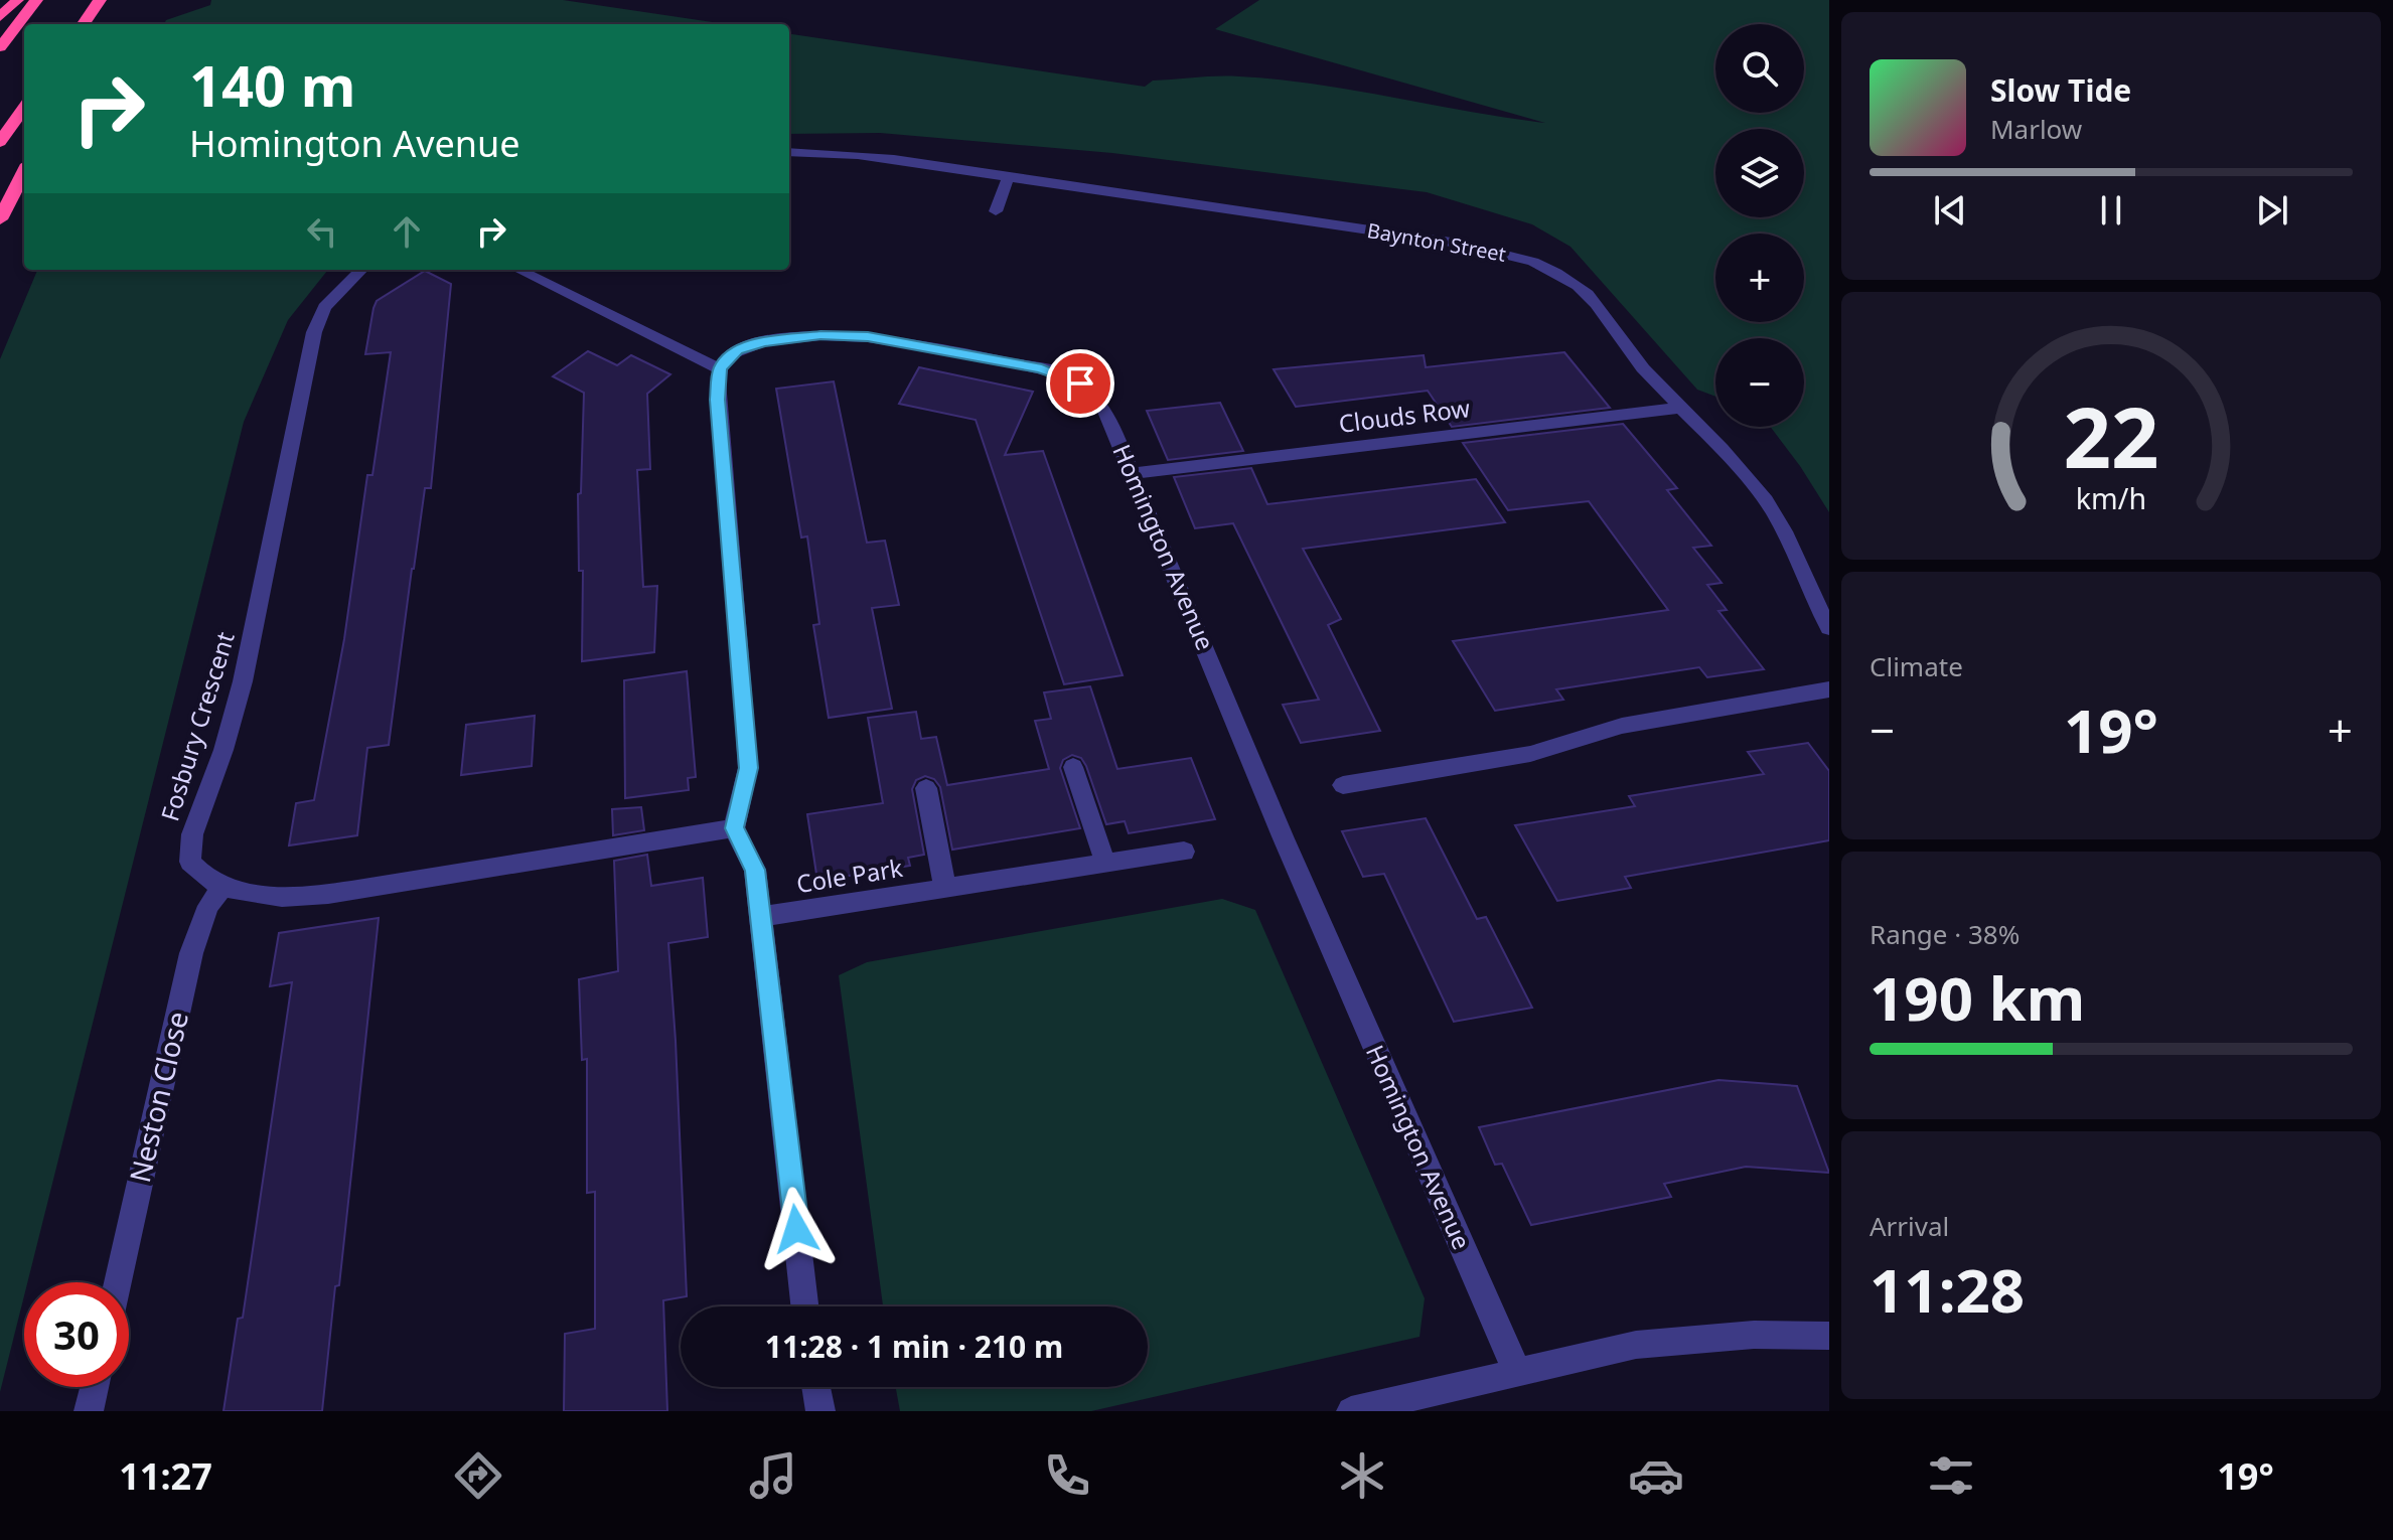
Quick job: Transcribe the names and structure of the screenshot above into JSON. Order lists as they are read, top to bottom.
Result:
{
  "streets": {
    "street": [
      "Baynton Street",
      "Clouds Row",
      "Homington Avenue",
      "Fosbury Crescent",
      "Cole Park",
      "Neston Close"
    ]
  },
  "crossings": [
    ["Baynton Street", "Clouds Row"],
    ["Clouds Row", "Homington Avenue"],
    ["Fosbury Crescent", "Neston Close"]
  ],
  "page": {
    "map_buttons": ["+", "−"],
    "turn": ["140 m", "Homington Avenue"],
    "song": ["Slow Tide", "Marlow"],
    "tile": [
      "Climate",
      ["Range · 38%", "190 km"],
      ["Arrival", "11:28"]
    ],
    "heat": ["−", "19°", "+"],
    "limit": "30",
    "trip": "11:28 · 1 min · 210 m",
    "tabs": ["11:27", "19°"],
    "gauge": ["22", "km/h"]
  }
}
